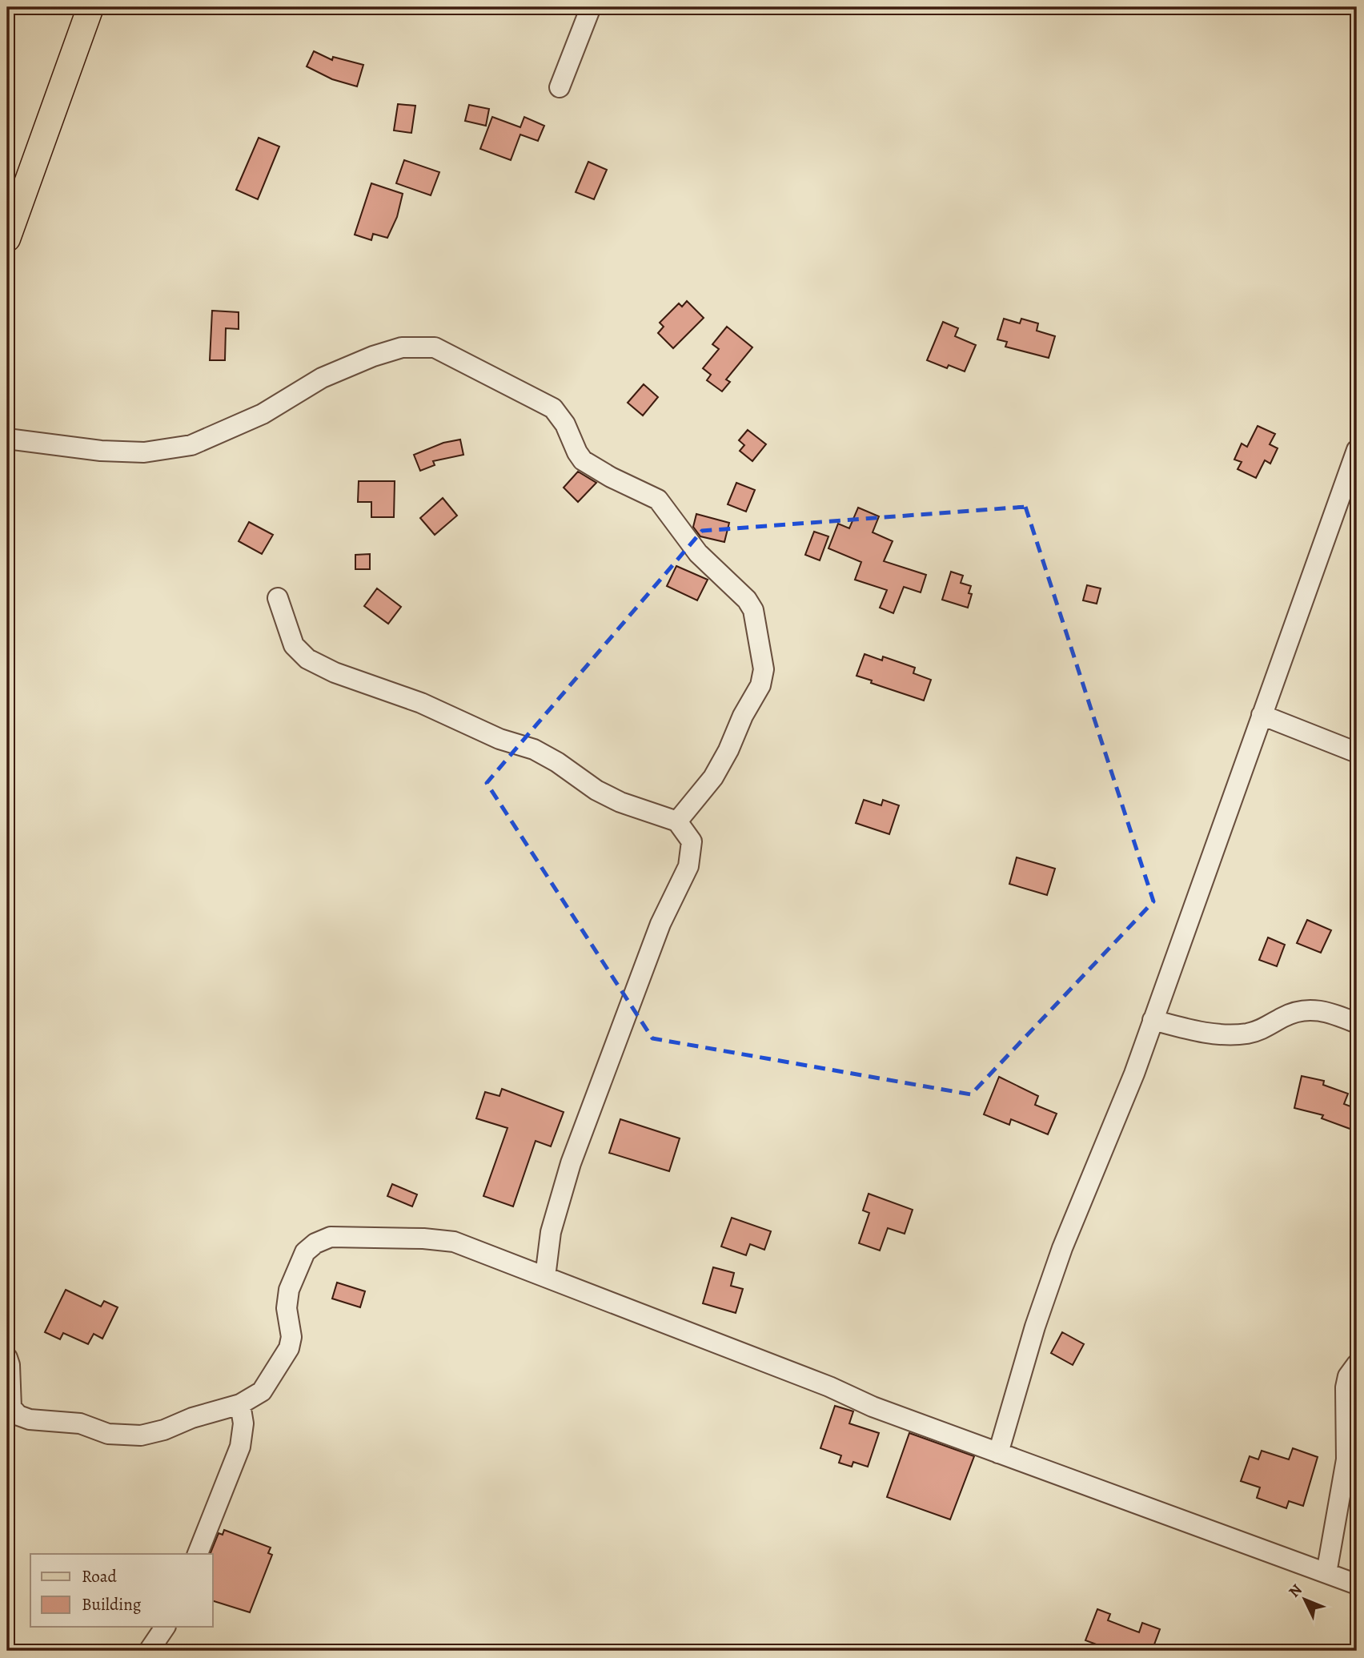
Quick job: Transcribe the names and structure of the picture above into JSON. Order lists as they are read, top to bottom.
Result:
{
  "legend": ["Road", "Building"],
  "north": "top left"
}
